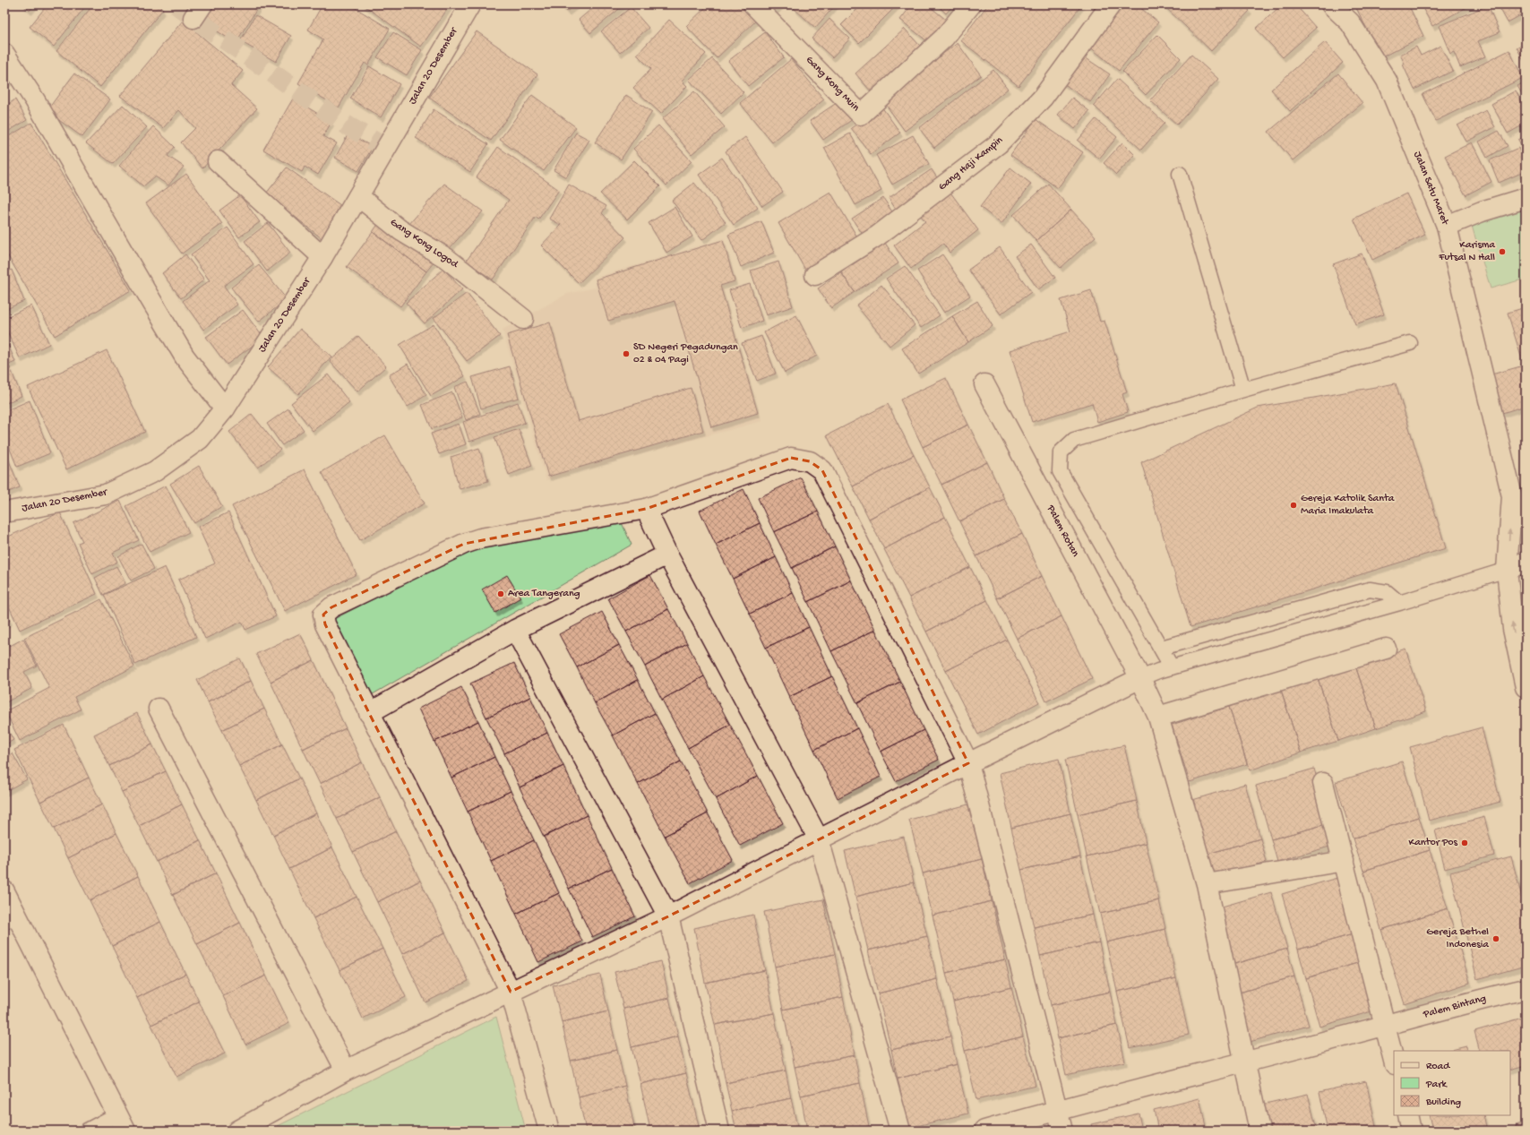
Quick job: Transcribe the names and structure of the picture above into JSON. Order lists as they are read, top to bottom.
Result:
{
  "streets": {
    "street": [
      "Jalan 20 Desember",
      "Gang Kong Muin",
      "Gang Haji Kampin",
      "Jalan Satu Maret",
      "Gang Kong Logod",
      "Palem Rotan",
      "Palem Bintang"
    ]
  },
  "crossings": [
    ["Jalan 20 Desember", "Gang Kong Logod"],
    ["Palem Rotan", "Palem Bintang"]
  ],
  "places": [
    "Karisma Futsal N Hall",
    "SD Negeri Pegadungan 02 & 04 Pagi",
    "Gereja Katolik Santa Maria Imakulata",
    "Area Tangerang",
    "Kantor Pos",
    "Gereja Bethel Indonesia"
  ],
  "legend": ["Road", "Park", "Building"]
}
